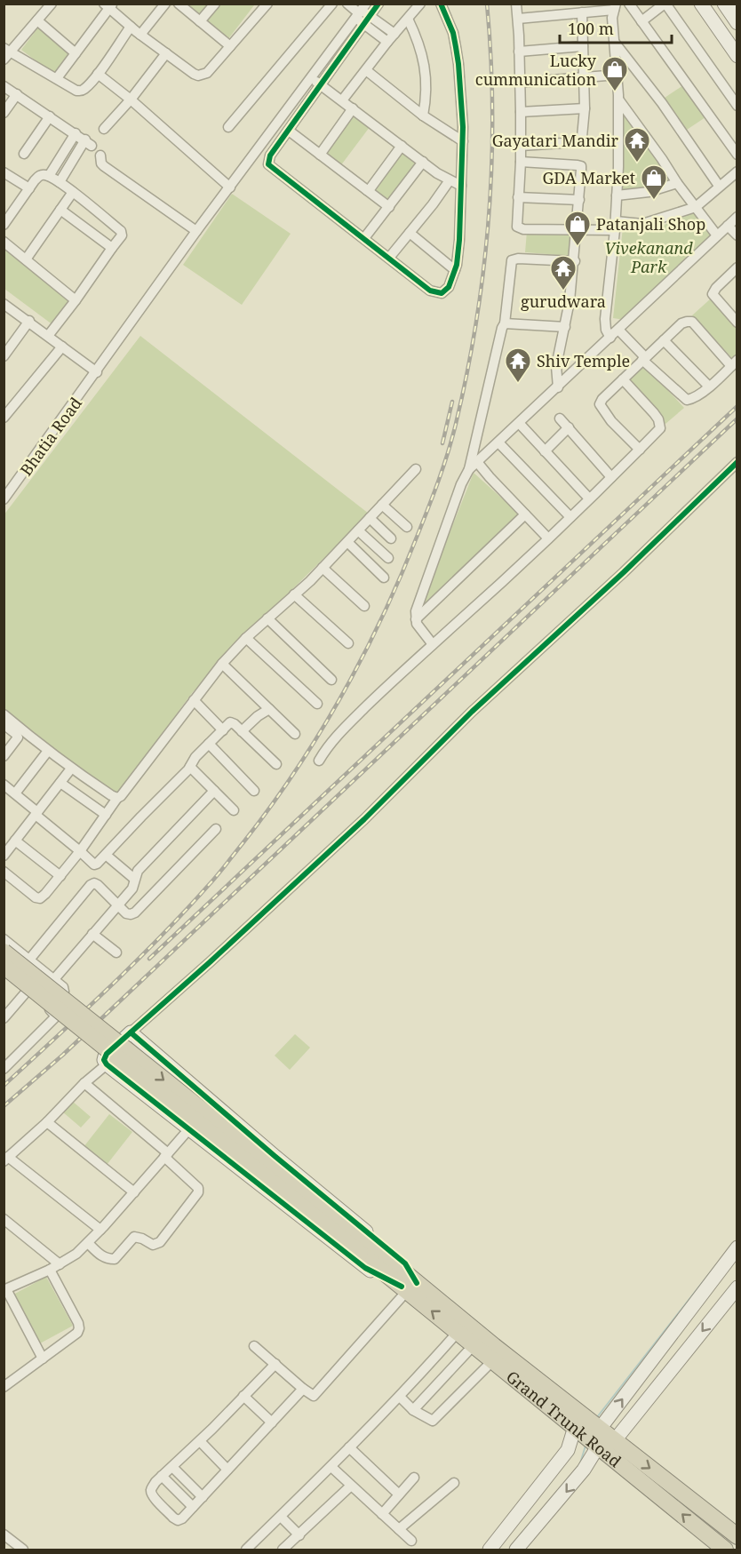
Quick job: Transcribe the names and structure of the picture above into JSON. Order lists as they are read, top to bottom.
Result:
{
  "streets": {
    "highway": ["Grand Trunk Road"],
    "street": ["Bhatia Road"]
  },
  "parks": ["Vivekanand Park"],
  "places": {
    "shop": ["Lucky cummunication", "GDA Market", "Patanjali Shop"],
    "temple": ["Gayatari Mandir", "gurudwara", "Shiv Temple"]
  },
  "scale_bar": "100 m"
}
